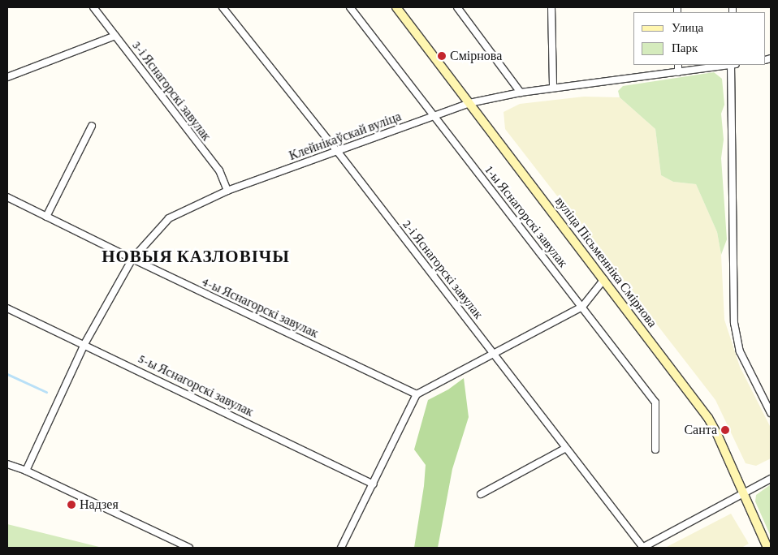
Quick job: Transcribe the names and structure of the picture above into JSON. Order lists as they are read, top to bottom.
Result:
{
  "streets": {
    "main road": ["вуліца Пісьменніка Смірнова"],
    "street": [
      "3-і Яснагорскі завулак",
      "Клейнікаўскай вуліца",
      "1-ы Яснагорскі завулак",
      "2-і Яснагорскі завулак",
      "4-ы Яснагорскі завулак",
      "5-ы Яснагорскі завулак"
    ]
  },
  "crossings": [
    ["3-і Яснагорскі завулак", "Клейнікаўскай вуліца"],
    ["Клейнікаўскай вуліца", "1-ы Яснагорскі завулак"],
    ["Клейнікаўскай вуліца", "вуліца Пісьменніка Смірнова"],
    ["Клейнікаўскай вуліца", "2-і Яснагорскі завулак"],
    ["Клейнікаўскай вуліца", "4-ы Яснагорскі завулак"],
    ["Клейнікаўскай вуліца", "5-ы Яснагорскі завулак"]
  ],
  "districts": ["НОВЫЯ КАЗЛОВІЧЫ"],
  "places": ["Смірнова", "Санта", "Надзея"],
  "legend": ["Улица", "Парк"]
}
